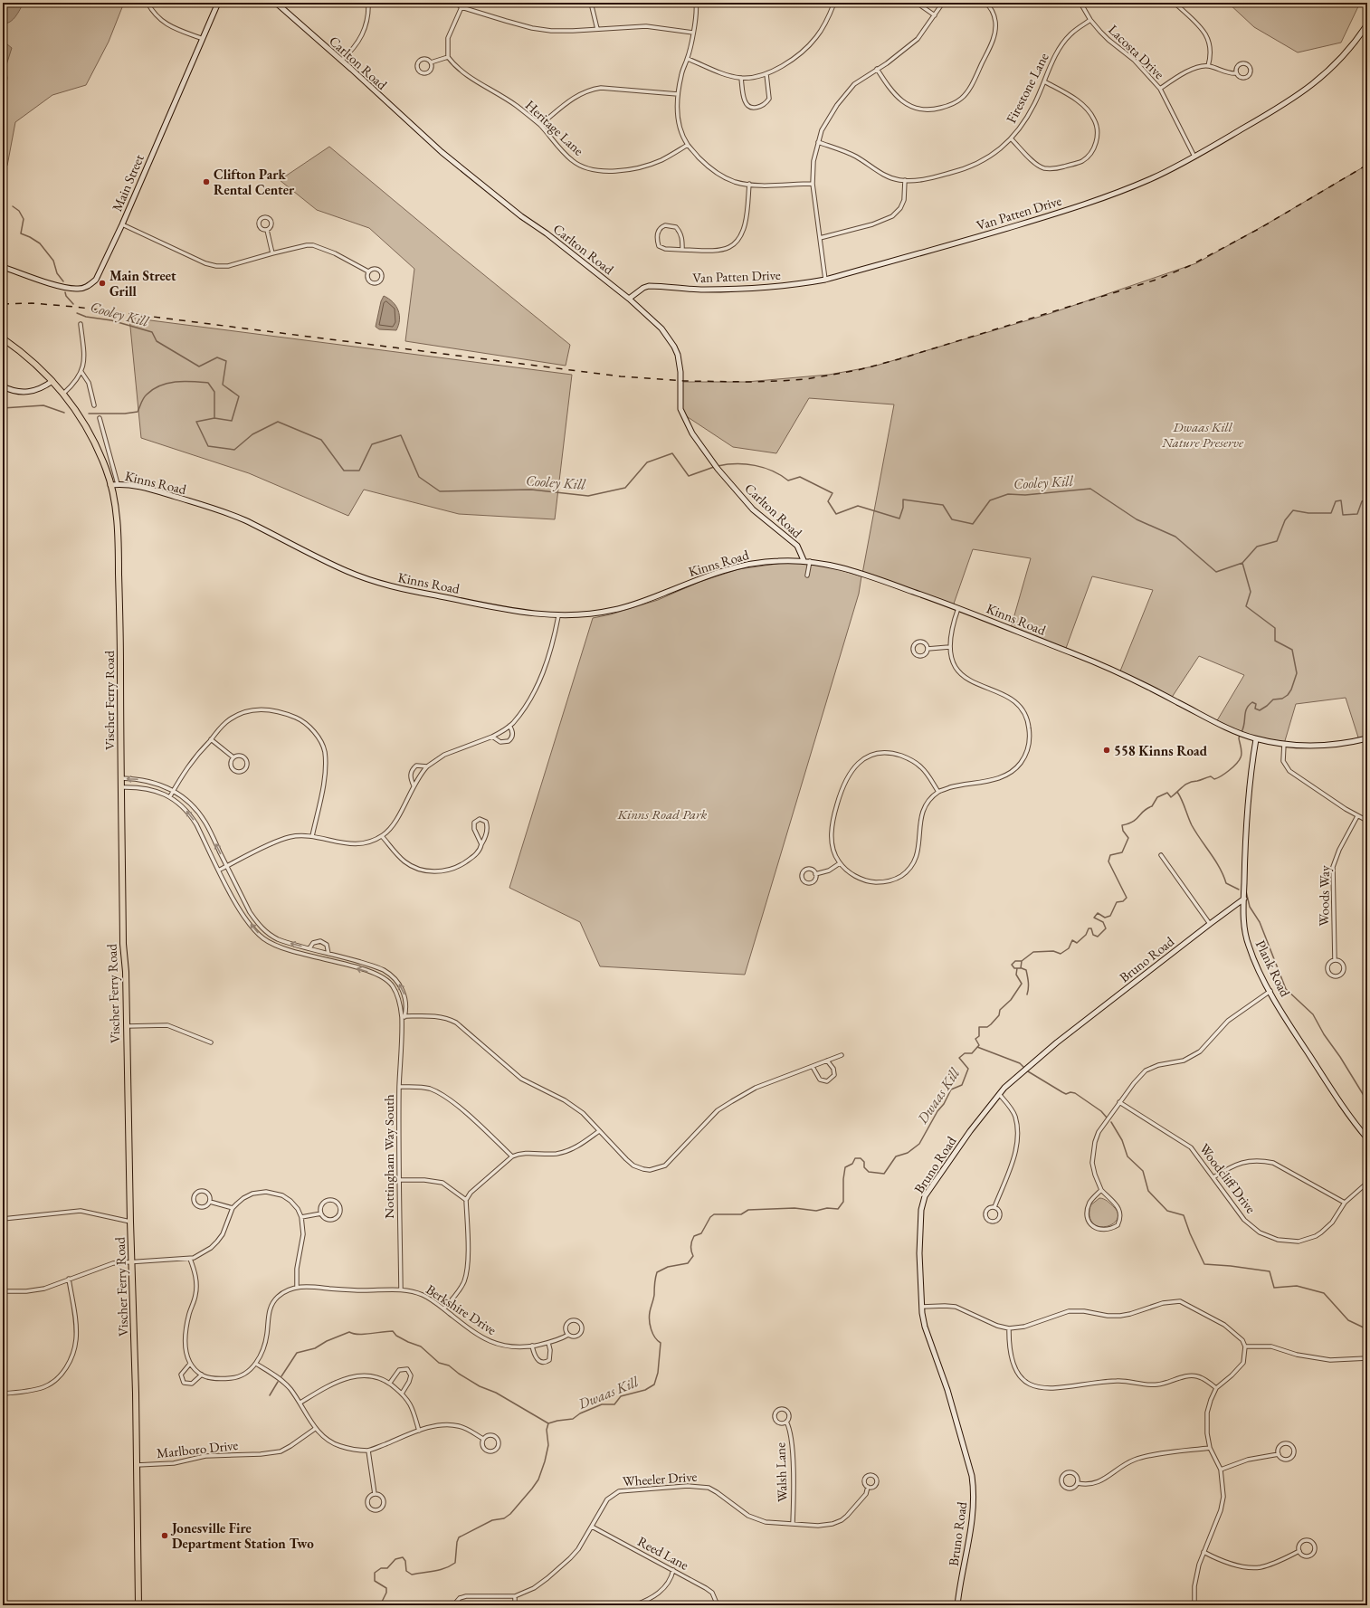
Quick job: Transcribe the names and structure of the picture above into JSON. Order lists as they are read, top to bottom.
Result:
{
  "streets": {
    "main road": ["Vischer Ferry Road"],
    "street": [
      "Lacosta Drive",
      "Carlton Road",
      "Firestone Lane",
      "Heritage Lane",
      "Main Street",
      "Van Patten Drive",
      "Kinns Road",
      "Woods Way",
      "Bruno Road",
      "Plank Road",
      "Nottingham Way South",
      "Woodcliff Drive",
      "Berkshire Drive",
      "Marlboro Drive",
      "Walsh Lane",
      "Wheeler Drive",
      "Reed Lane"
    ]
  },
  "crossings": [
    ["Lacosta Drive", "Firestone Lane"],
    ["Lacosta Drive", "Van Patten Drive"],
    ["Carlton Road", "Van Patten Drive"],
    ["Carlton Road", "Kinns Road"],
    ["Kinns Road", "Vischer Ferry Road"],
    ["Kinns Road", "Plank Road"],
    ["Vischer Ferry Road", "Nottingham Way South"],
    ["Vischer Ferry Road", "Marlboro Drive"],
    ["Bruno Road", "Plank Road"],
    ["Nottingham Way South", "Berkshire Drive"],
    ["Walsh Lane", "Wheeler Drive"],
    ["Wheeler Drive", "Reed Lane"]
  ],
  "one_way": ["Nottingham Way South"],
  "water": ["Cooley Kill", "Dwaas Kill"],
  "parks": ["Dwaas Kill Nature Preserve", "Kinns Road Park"],
  "places": [
    "Clifton Park Rental Center",
    "Main Street Grill",
    "558 Kinns Road",
    "Jonesville Fire Department Station Two"
  ]
}
